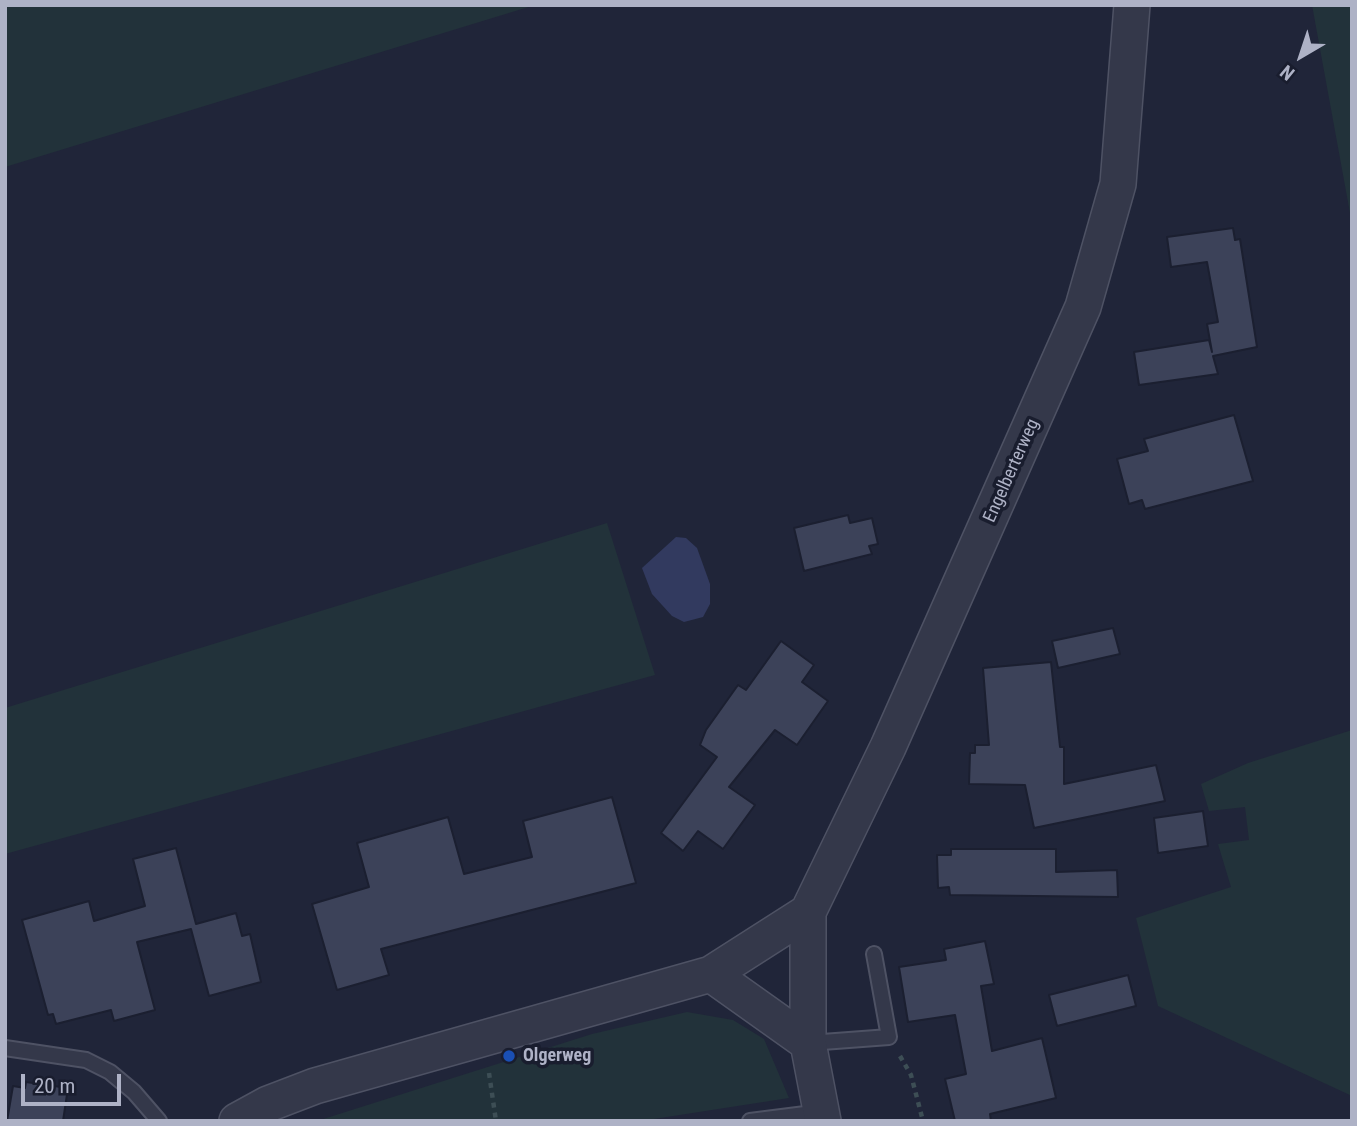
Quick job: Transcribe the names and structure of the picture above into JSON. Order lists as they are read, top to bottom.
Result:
{
  "streets": {
    "street": ["Engelberterweg"]
  },
  "places": ["Olgerweg"],
  "scale_bar": "20 m",
  "north": "bottom left"
}
